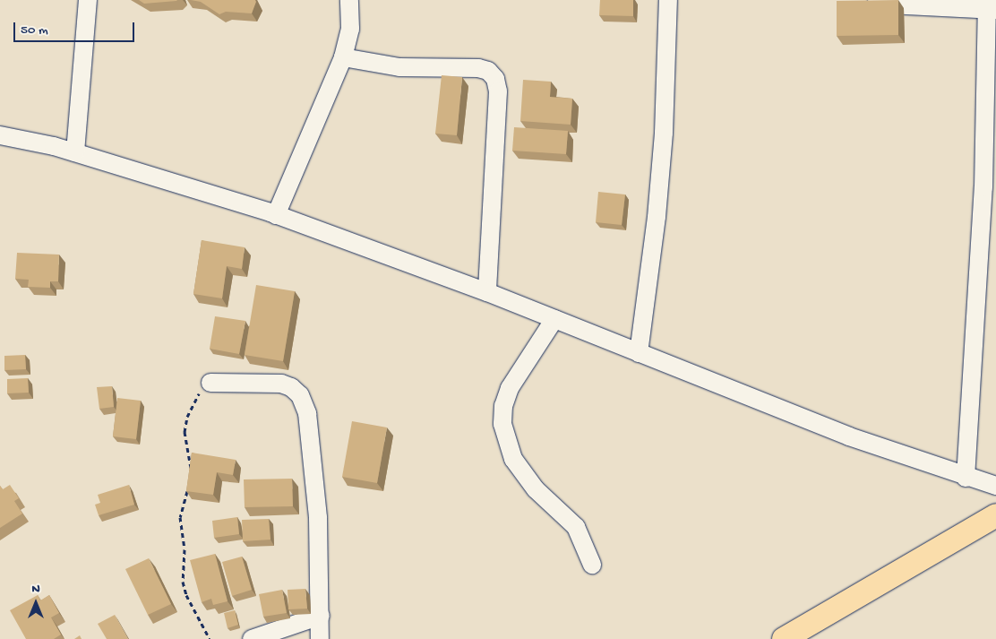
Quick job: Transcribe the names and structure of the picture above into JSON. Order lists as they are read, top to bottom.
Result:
{
  "scale_bar": "50 m",
  "north": "top"
}
